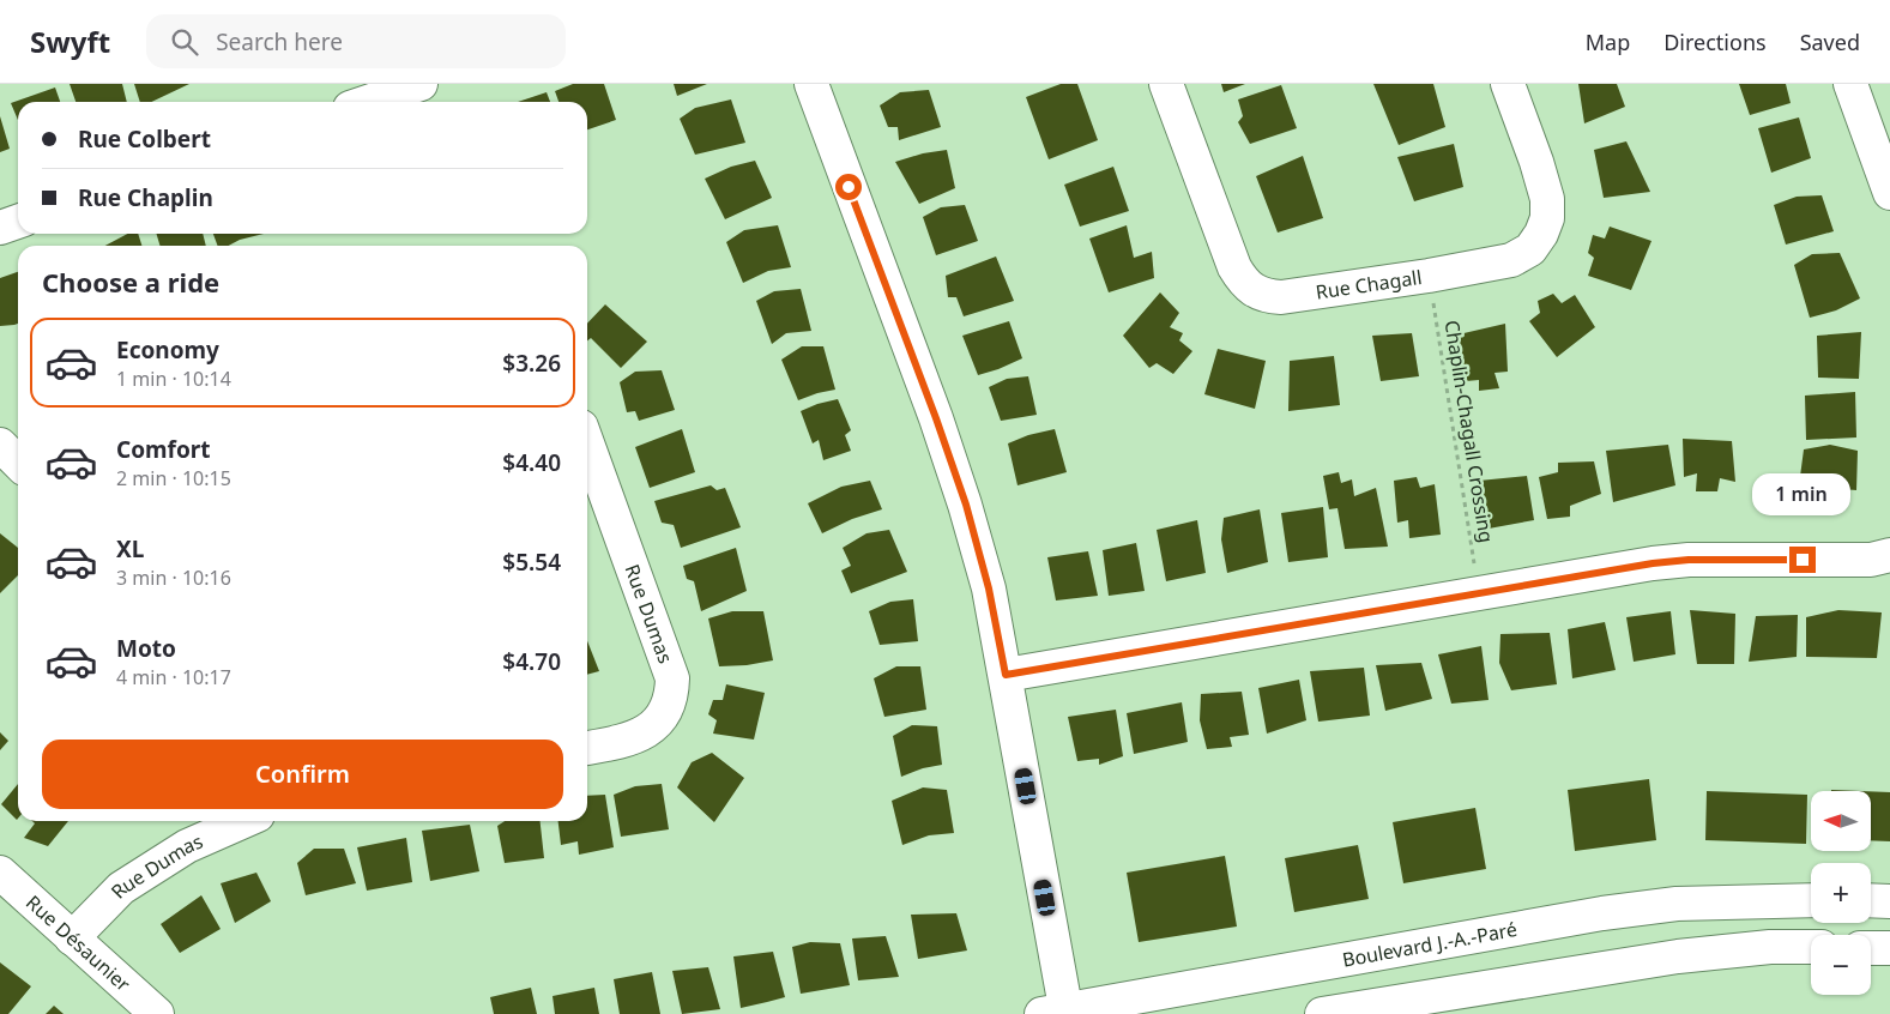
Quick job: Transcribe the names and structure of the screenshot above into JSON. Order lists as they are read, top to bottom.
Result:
{
  "streets": {
    "street": [
      "Rue Chagall",
      "Rue Dumas",
      "Rue Désaunier",
      "Boulevard J.-A.-Paré"
    ],
    "path": ["Chaplin-Chagall Crossing"]
  },
  "crossings": [
    ["Rue Chagall", "Chaplin-Chagall Crossing"],
    ["Rue Dumas", "Rue Désaunier"]
  ],
  "north": "left",
  "page": {
    "header": "Swyft",
    "search": "Search here",
    "nav": ["Map", "Directions", "Saved"],
    "banner": ["Rue Colbert", "Rue Chaplin"],
    "heading": "Choose a ride",
    "list": [
      {
        "name": "Economy",
        "note": "1 min · 10:14",
        "value": "$3.26"
      },
      {
        "name": "Comfort",
        "note": "2 min · 10:15",
        "value": "$4.40"
      },
      {
        "name": "XL",
        "note": "3 min · 10:16",
        "value": "$5.54"
      },
      {
        "name": "Moto",
        "note": "4 min · 10:17",
        "value": "$4.70"
      }
    ],
    "bubble": "1 min",
    "buttons": "Confirm",
    "map_buttons": ["+", "−"]
  }
}
